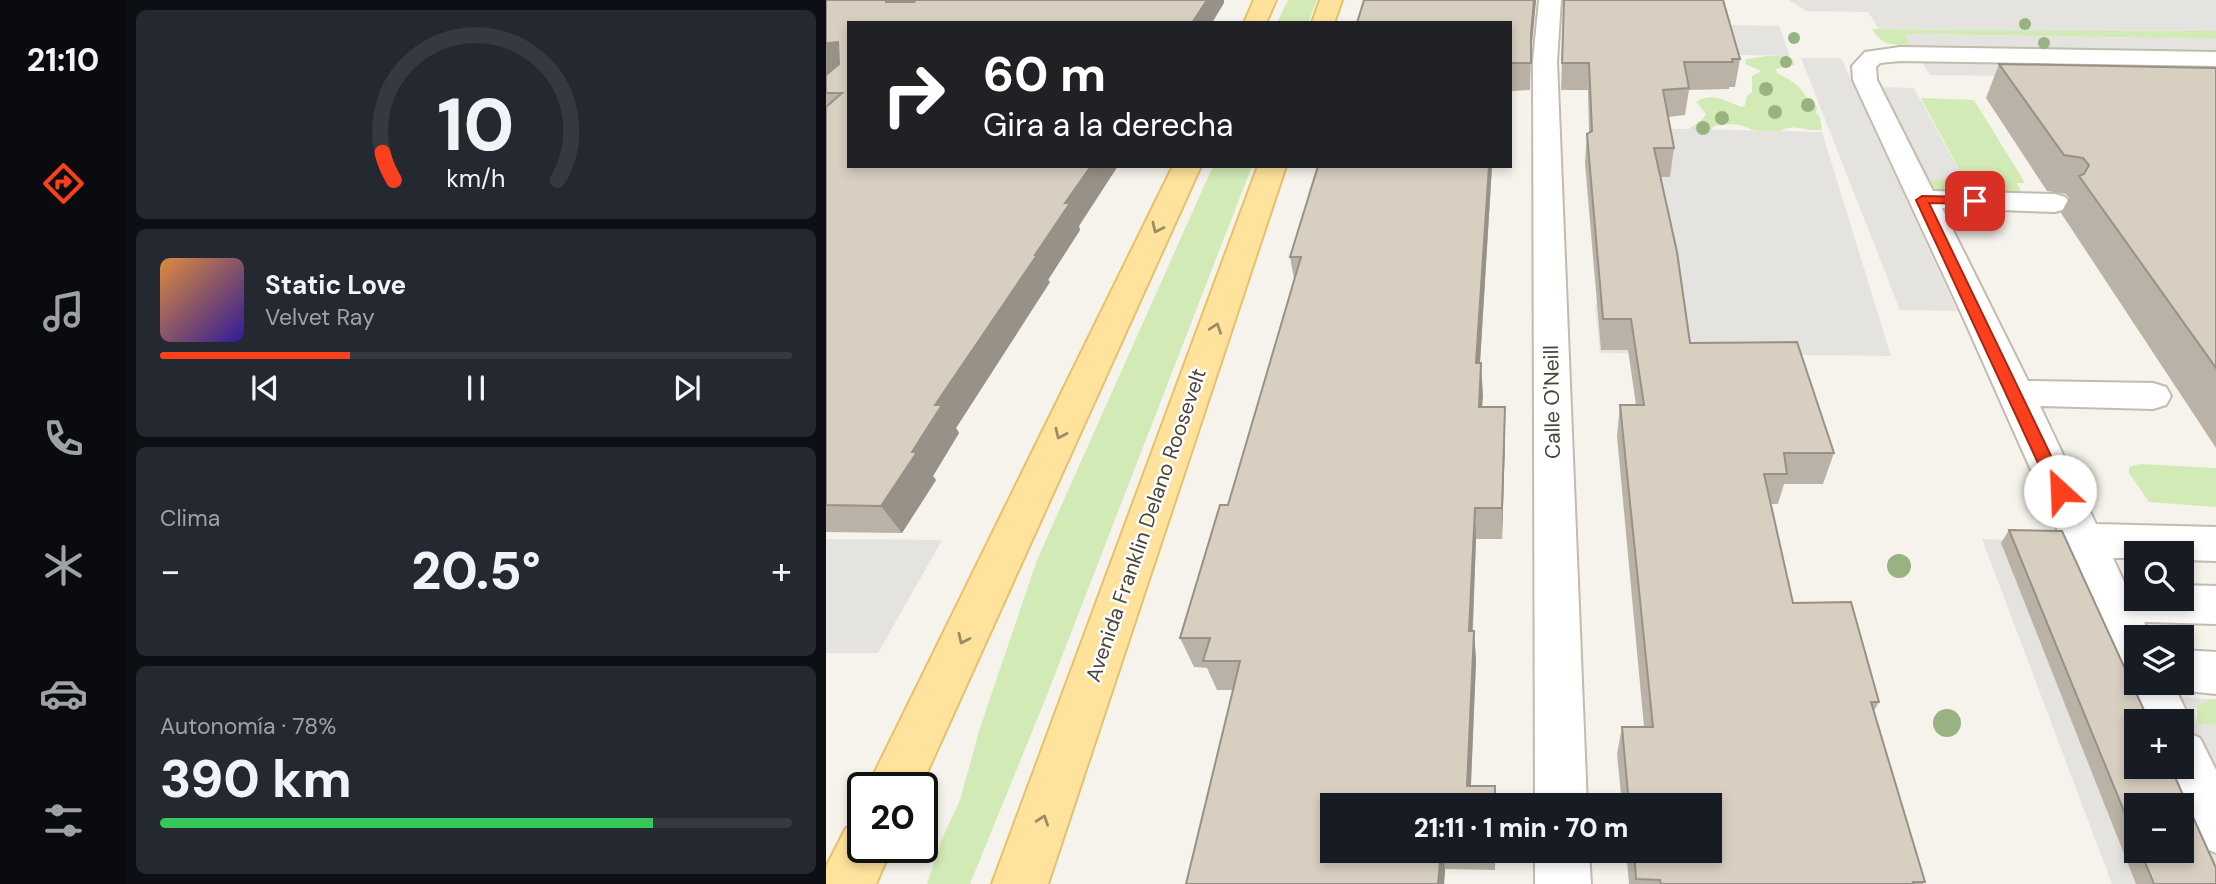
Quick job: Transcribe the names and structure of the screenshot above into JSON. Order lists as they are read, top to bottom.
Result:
{
  "streets": {
    "main road": ["Avenida Franklin Delano Roosevelt"],
    "street": ["Calle O'Neill"]
  },
  "page": {
    "tabs": "21:10",
    "turn": ["60 m", "Gira a la derecha"],
    "song": ["Static Love", "Velvet Ray"],
    "tile": [
      "Clima",
      ["Autonomía · 78%", "390 km"]
    ],
    "map_buttons": ["+", "−"],
    "heat": ["−", "20.5°", "+"],
    "limit": "20",
    "trip": "21:11 · 1 min · 70 m",
    "gauge": ["10", "km/h"]
  }
}
